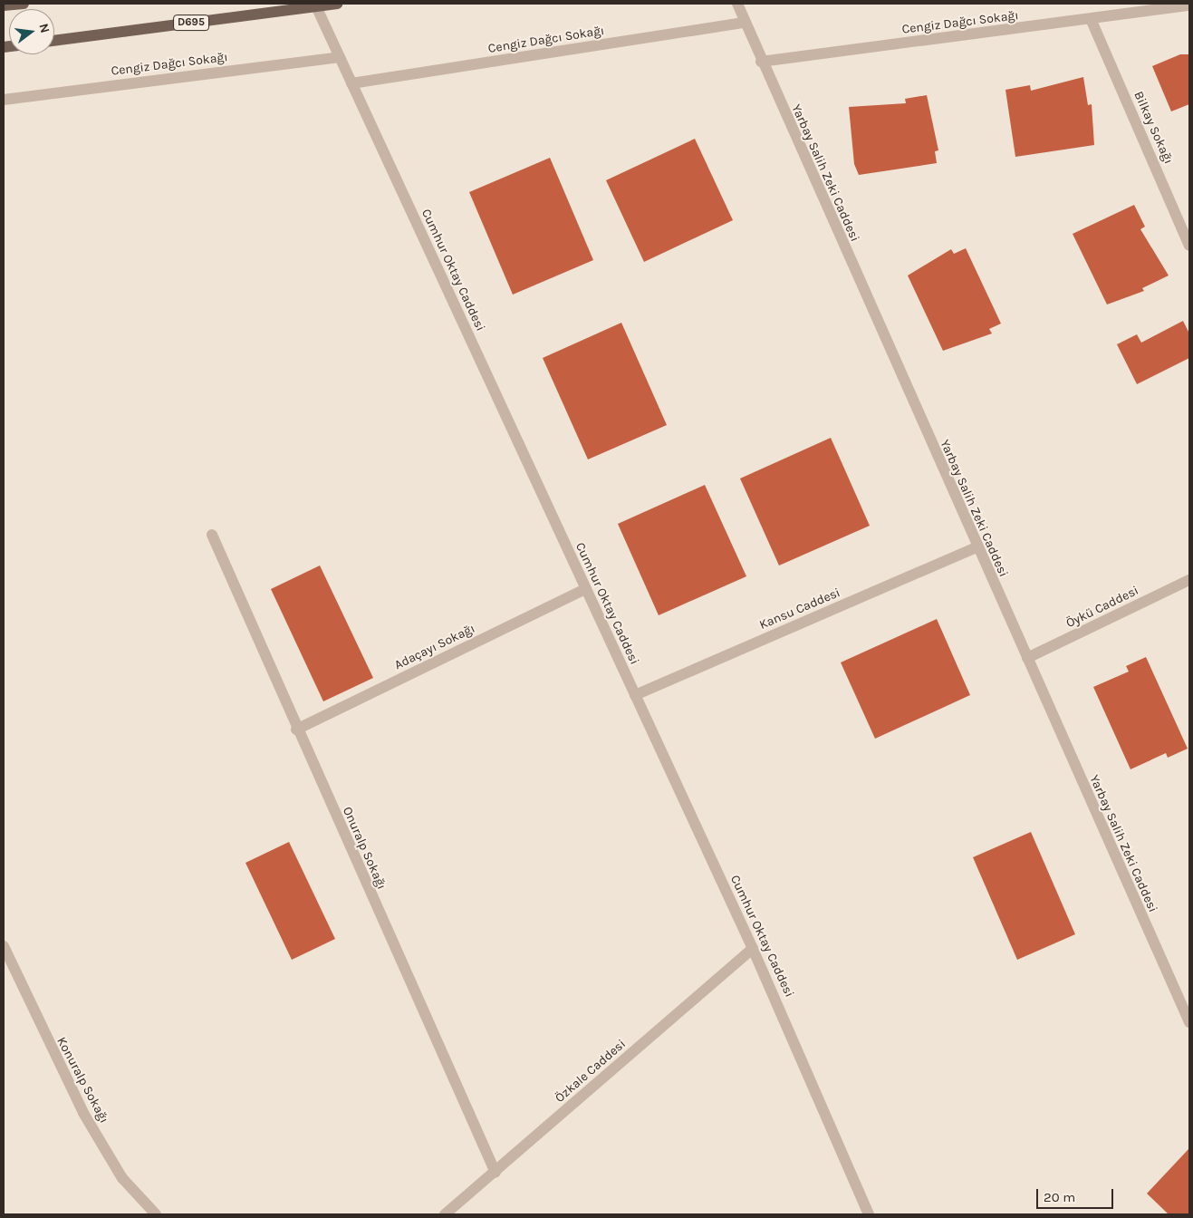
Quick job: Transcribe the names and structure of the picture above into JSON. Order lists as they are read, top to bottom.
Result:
{
  "streets": {
    "main road": ["D695"],
    "street": [
      "Cengiz Dağcı Sokağı",
      "Bilkay Sokağı",
      "Yarbay Salih Zeki Caddesi",
      "Cumhur Oktay Caddesi",
      "Öykü Caddesi",
      "Kansu Caddesi",
      "Adaçayı Sokağı",
      "Onuralp Sokağı",
      "Özkale Caddesi",
      "Konuralp Sokağı"
    ]
  },
  "crossings": [
    ["D695", "Cumhur Oktay Caddesi"],
    ["Cengiz Dağcı Sokağı", "Bilkay Sokağı"],
    ["Cengiz Dağcı Sokağı", "Yarbay Salih Zeki Caddesi"],
    ["Cengiz Dağcı Sokağı", "Cumhur Oktay Caddesi"],
    ["Yarbay Salih Zeki Caddesi", "Öykü Caddesi"],
    ["Yarbay Salih Zeki Caddesi", "Kansu Caddesi"],
    ["Cumhur Oktay Caddesi", "Kansu Caddesi"],
    ["Cumhur Oktay Caddesi", "Adaçayı Sokağı"],
    ["Cumhur Oktay Caddesi", "Özkale Caddesi"],
    ["Adaçayı Sokağı", "Onuralp Sokağı"],
    ["Onuralp Sokağı", "Özkale Caddesi"]
  ],
  "scale_bar": "20 m",
  "north": "right"
}
